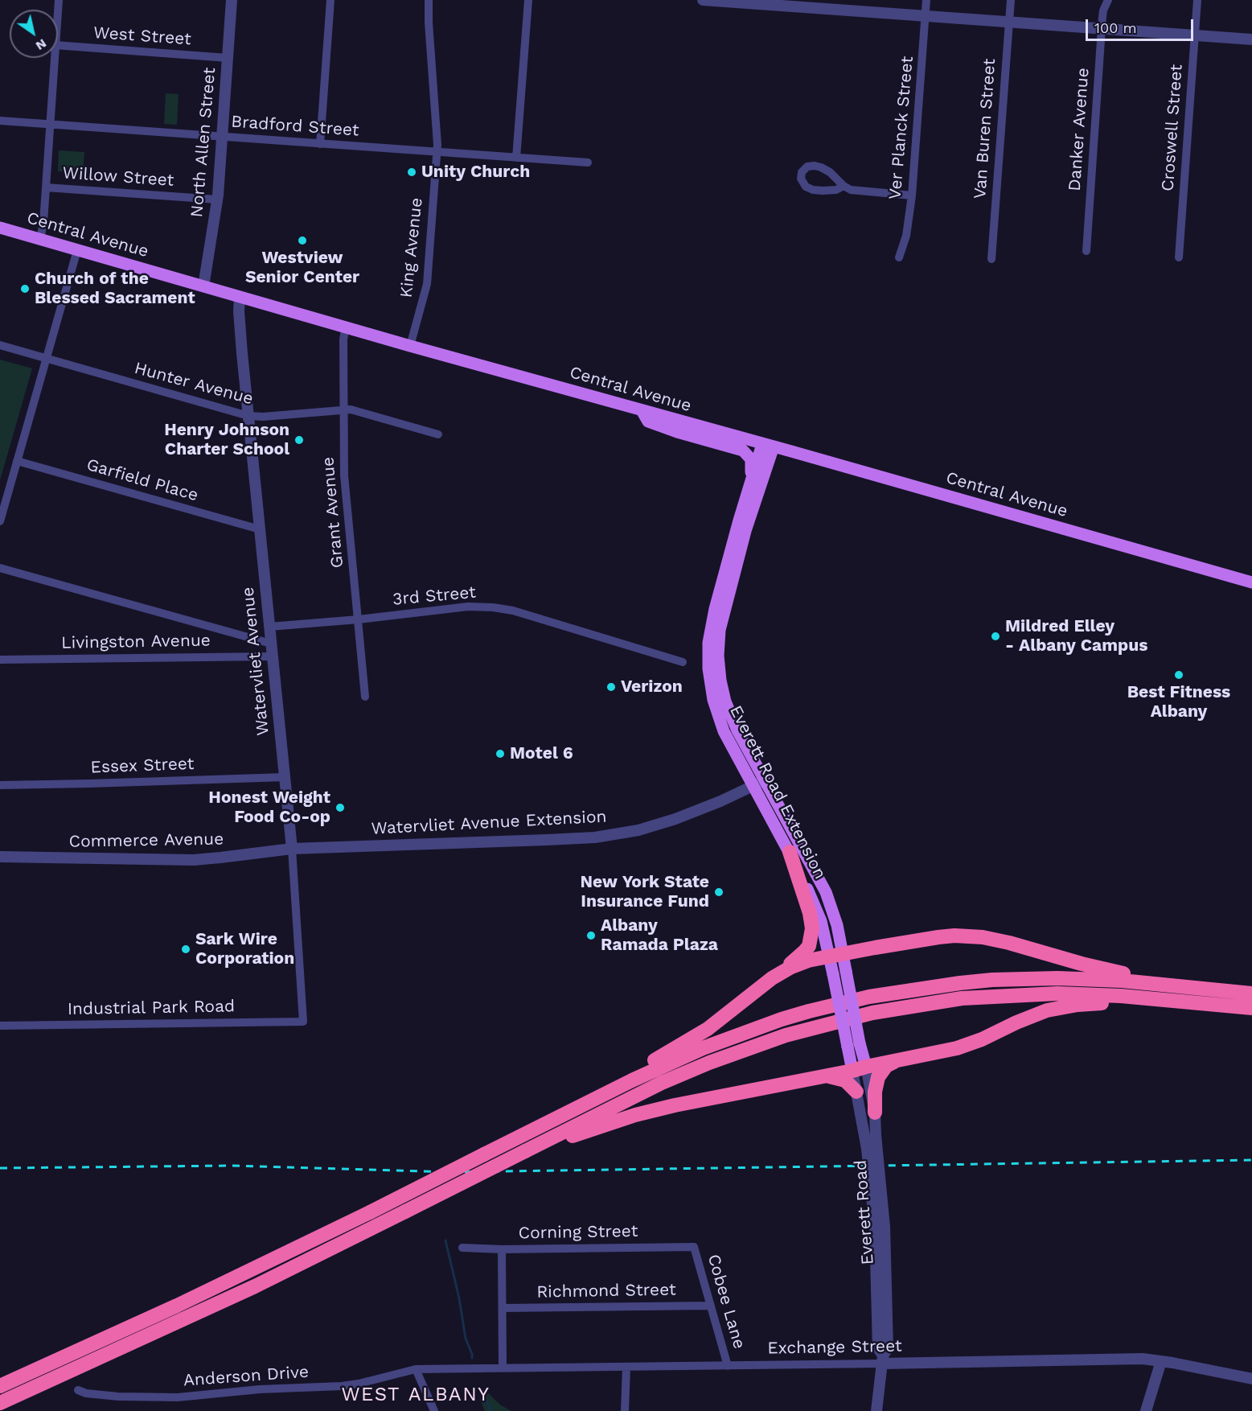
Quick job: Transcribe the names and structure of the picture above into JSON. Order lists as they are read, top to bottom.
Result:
{
  "streets": {
    "main road": ["Central Avenue", "Everett Road Extension"],
    "street": [
      "West Street",
      "Bradford Street",
      "Ver Planck Street",
      "Croswell Street",
      "Van Buren Street",
      "Danker Avenue",
      "North Allen Street",
      "Willow Street",
      "King Avenue",
      "Hunter Avenue",
      "Garfield Place",
      "Grant Avenue",
      "3rd Street",
      "Livingston Avenue",
      "Watervliet Avenue",
      "Essex Street",
      "Watervliet Avenue Extension",
      "Commerce Avenue",
      "Industrial Park Road",
      "Everett Road",
      "Corning Street",
      "Richmond Street",
      "Cobee Lane",
      "Exchange Street",
      "Anderson Drive"
    ]
  },
  "crossings": [
    ["West Street", "North Allen Street"],
    ["Bradford Street", "North Allen Street"],
    ["Bradford Street", "King Avenue"],
    ["North Allen Street", "Willow Street"],
    ["North Allen Street", "Central Avenue"],
    ["Central Avenue", "King Avenue"],
    ["Central Avenue", "Grant Avenue"],
    ["Central Avenue", "Watervliet Avenue"],
    ["Central Avenue", "Everett Road Extension"],
    ["Hunter Avenue", "Grant Avenue"],
    ["Hunter Avenue", "Watervliet Avenue"],
    ["Garfield Place", "Watervliet Avenue"],
    ["Grant Avenue", "3rd Street"],
    ["3rd Street", "Watervliet Avenue"],
    ["Livingston Avenue", "Watervliet Avenue"],
    ["Watervliet Avenue", "Essex Street"],
    ["Watervliet Avenue", "Watervliet Avenue Extension"],
    ["Watervliet Avenue", "Commerce Avenue"],
    ["Watervliet Avenue", "Industrial Park Road"],
    ["Everett Road Extension", "Watervliet Avenue Extension"],
    ["Everett Road Extension", "Everett Road"],
    ["Watervliet Avenue Extension", "Commerce Avenue"],
    ["Everett Road", "Exchange Street"],
    ["Corning Street", "Cobee Lane"],
    ["Richmond Street", "Cobee Lane"],
    ["Cobee Lane", "Exchange Street"],
    ["Exchange Street", "Anderson Drive"]
  ],
  "districts": ["WEST ALBANY"],
  "places": [
    "Unity Church",
    "Westview Senior Center",
    "Church of the Blessed Sacrament",
    "Henry Johnson Charter School",
    "Mildred Elley - Albany Campus",
    "Best Fitness Albany",
    "Verizon",
    "Motel 6",
    "Honest Weight Food Co-op",
    "New York State Insurance Fund",
    "Albany Ramada Plaza",
    "Sark Wire Corporation"
  ],
  "scale_bar": "100 m",
  "north": "bottom right"
}
